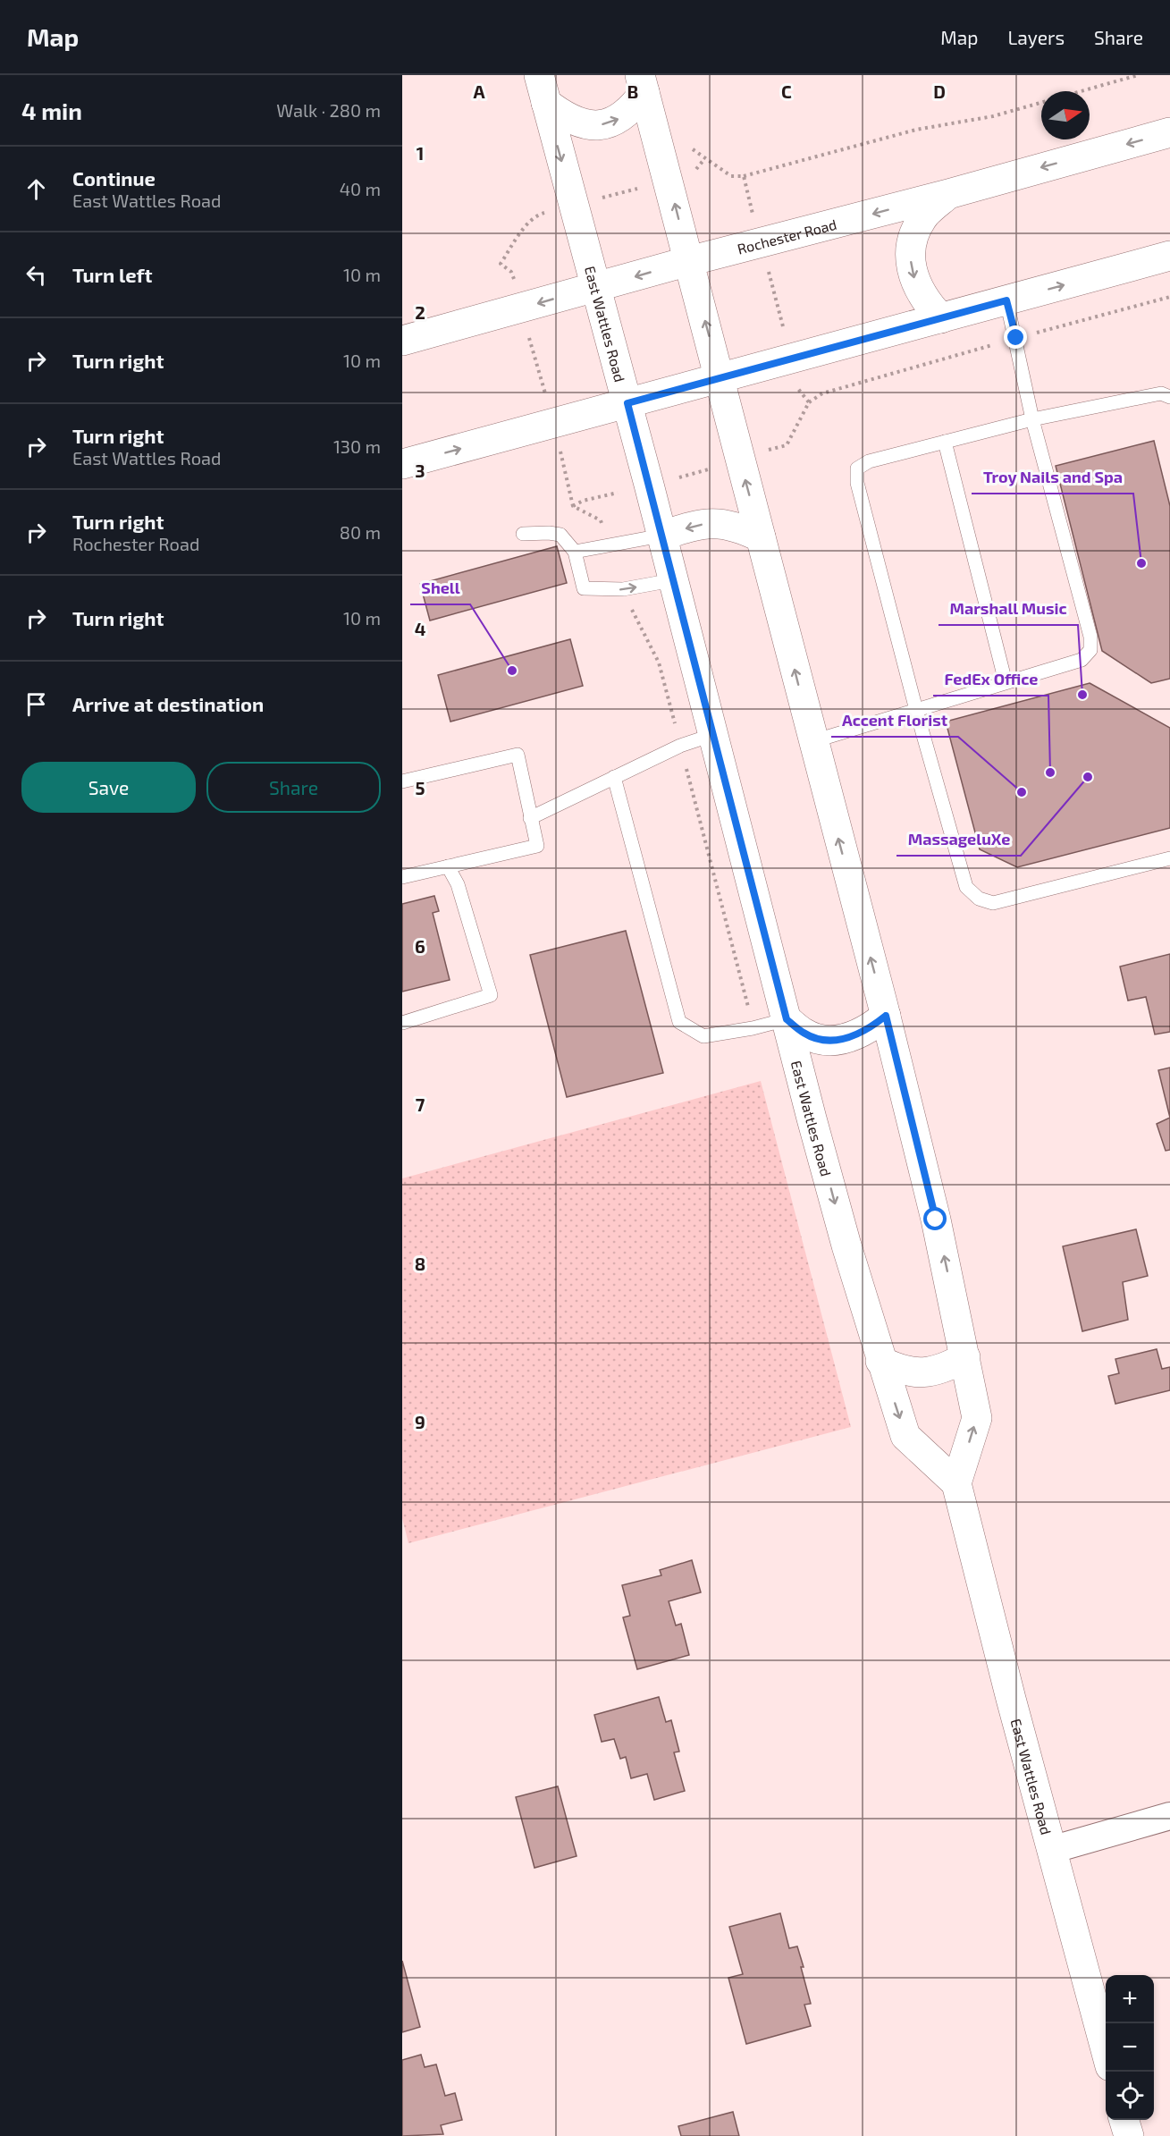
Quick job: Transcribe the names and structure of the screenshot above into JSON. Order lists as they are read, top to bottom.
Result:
{
  "streets": {
    "main road": ["Rochester Road", "East Wattles Road"]
  },
  "crossings": [
    ["Rochester Road", "East Wattles Road"]
  ],
  "places": [
    "Troy Nails and Spa",
    "Shell",
    "Marshall Music",
    "FedEx Office",
    "MassageluXe",
    "Accent Florist"
  ],
  "north": "right",
  "page": {
    "header": "Map",
    "nav": ["Map", "Layers", "Share"],
    "heading": ["4 min", "Walk · 280 m"],
    "list": [
      ["Continue", "East Wattles Road", "40 m"],
      ["Turn left", "10 m"],
      ["Turn right", "10 m"],
      ["Turn right", "East Wattles Road", "130 m"],
      ["Turn right", "Rochester Road", "80 m"],
      ["Turn right", "10 m"],
      "Arrive at destination"
    ],
    "buttons": ["Save", "Share"],
    "map_buttons": ["+", "−"]
  },
  "grid": {
    "columns": [
      "A",
      "B",
      "C",
      "D"
    ],
    "rows": [
      "1",
      "2",
      "3",
      "4",
      "5",
      "6",
      "7",
      "8",
      "9"
    ]
  }
}
